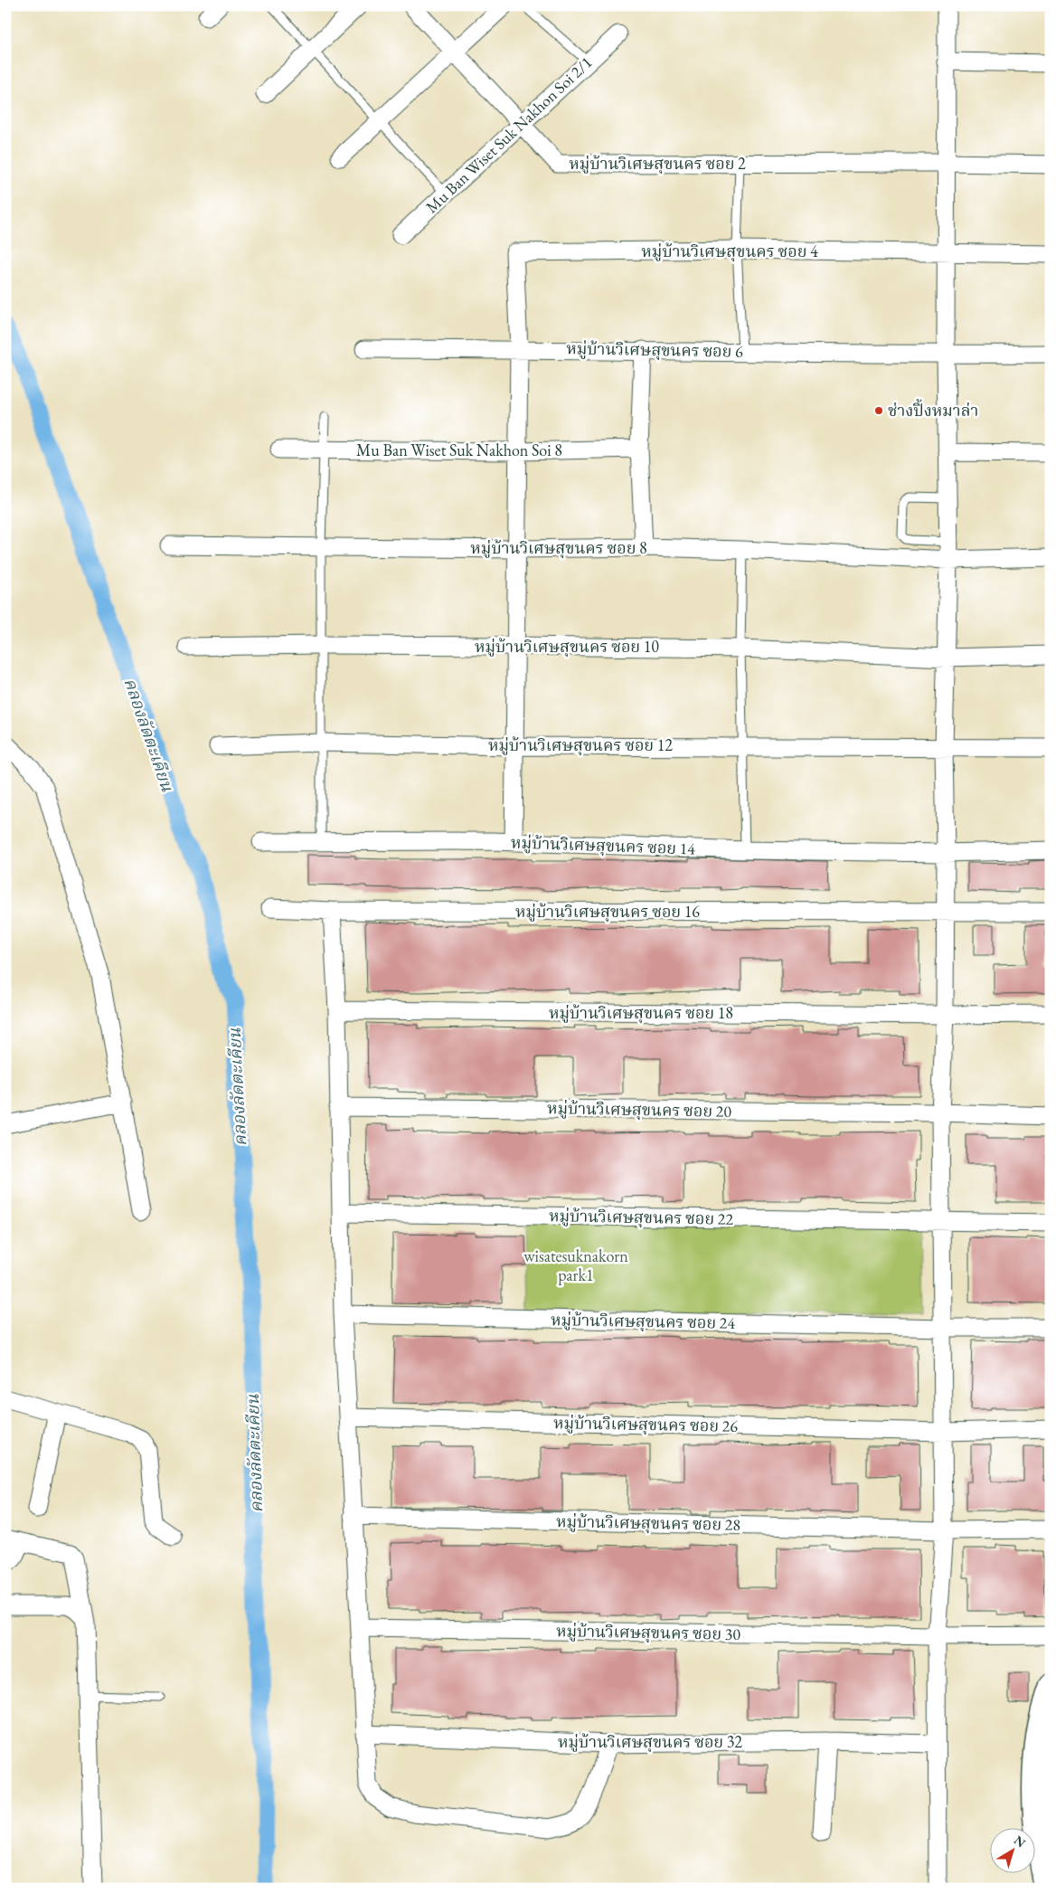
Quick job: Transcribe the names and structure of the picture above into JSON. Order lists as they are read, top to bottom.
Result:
{
  "streets": {
    "street": [
      "Mu Ban Wiset Suk Nakhon Soi 2/1",
      "หมู่บ้านวิเศษสุขนคร ซอย 2",
      "หมู่บ้านวิเศษสุขนคร ซอย 4",
      "หมู่บ้านวิเศษสุขนคร ซอย 6",
      "Mu Ban Wiset Suk Nakhon Soi 8",
      "หมู่บ้านวิเศษสุขนคร ซอย 8",
      "หมู่บ้านวิเศษสุขนคร ซอย 10",
      "หมู่บ้านวิเศษสุขนคร ซอย 12",
      "หมู่บ้านวิเศษสุขนคร ซอย 14",
      "หมู่บ้านวิเศษสุขนคร ซอย 16",
      "หมู่บ้านวิเศษสุขนคร ซอย 18",
      "หมู่บ้านวิเศษสุขนคร ซอย 20",
      "หมู่บ้านวิเศษสุขนคร ซอย 22",
      "หมู่บ้านวิเศษสุขนคร ซอย 24",
      "หมู่บ้านวิเศษสุขนคร ซอย 26",
      "หมู่บ้านวิเศษสุขนคร ซอย 28",
      "หมู่บ้านวิเศษสุขนคร ซอย 30",
      "หมู่บ้านวิเศษสุขนคร ซอย 32"
    ]
  },
  "crossings": [
    ["Mu Ban Wiset Suk Nakhon Soi 2/1", "หมู่บ้านวิเศษสุขนคร ซอย 2"],
    ["หมู่บ้านวิเศษสุขนคร ซอย 4", "หมู่บ้านวิเศษสุขนคร ซอย 6"]
  ],
  "water": ["คลองลัดตะเคียน"],
  "parks": ["wisatesuknakorn park1"],
  "places": ["ช่างปิ้งหมาล่า"],
  "north": "top right"
}
